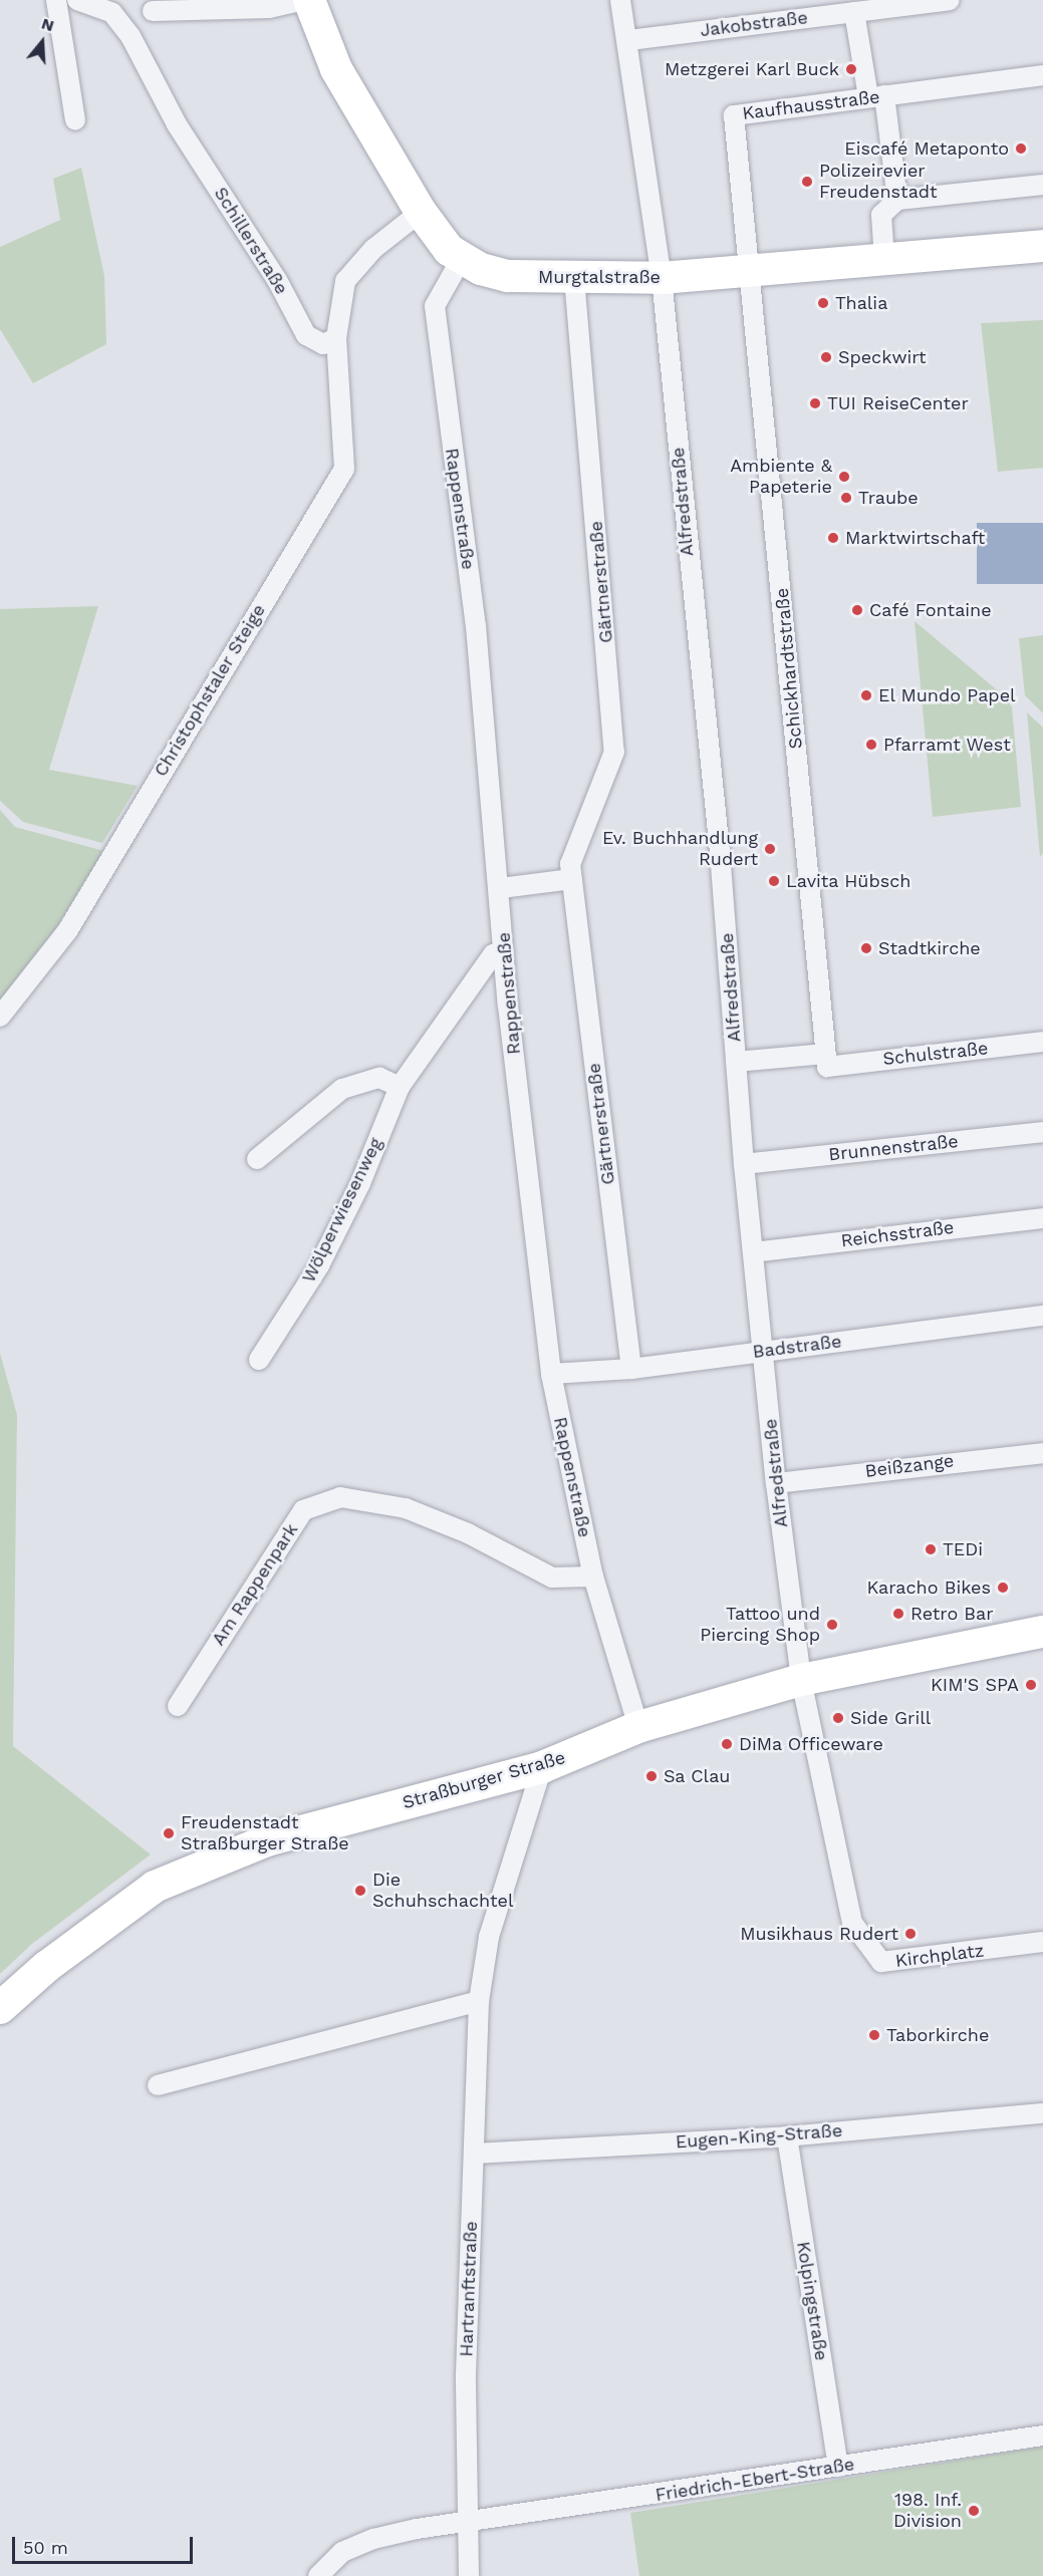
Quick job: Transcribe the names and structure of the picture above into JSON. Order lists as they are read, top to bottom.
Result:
{
  "streets": {
    "main road": ["Murgtalstraße", "Straßburger Straße"],
    "street": [
      "Jakobstraße",
      "Kaufhausstraße",
      "Schillerstraße",
      "Alfredstraße",
      "Rappenstraße",
      "Gärtnerstraße",
      "Schickhardtstraße",
      "Christophstaler Steige",
      "Schulstraße",
      "Brunnenstraße",
      "Wölperwiesenweg",
      "Reichsstraße",
      "Badstraße",
      "Beißzange",
      "Am Rappenpark",
      "Kirchplatz",
      "Eugen-King-Straße",
      "Hartranftstraße",
      "Kolpingstraße",
      "Friedrich-Ebert-Straße"
    ]
  },
  "crossings": [
    ["Jakobstraße", "Alfredstraße"],
    ["Kaufhausstraße", "Murgtalstraße"],
    ["Kaufhausstraße", "Schickhardtstraße"],
    ["Schillerstraße", "Christophstaler Steige"],
    ["Murgtalstraße", "Alfredstraße"],
    ["Murgtalstraße", "Rappenstraße"],
    ["Murgtalstraße", "Gärtnerstraße"],
    ["Murgtalstraße", "Schickhardtstraße"],
    ["Alfredstraße", "Schulstraße"],
    ["Alfredstraße", "Brunnenstraße"],
    ["Alfredstraße", "Reichsstraße"],
    ["Alfredstraße", "Badstraße"],
    ["Alfredstraße", "Beißzange"],
    ["Alfredstraße", "Straßburger Straße"],
    ["Alfredstraße", "Kirchplatz"],
    ["Rappenstraße", "Wölperwiesenweg"],
    ["Rappenstraße", "Badstraße"],
    ["Rappenstraße", "Am Rappenpark"],
    ["Rappenstraße", "Straßburger Straße"],
    ["Gärtnerstraße", "Badstraße"],
    ["Schickhardtstraße", "Schulstraße"],
    ["Straßburger Straße", "Hartranftstraße"],
    ["Eugen-King-Straße", "Hartranftstraße"],
    ["Eugen-King-Straße", "Kolpingstraße"],
    ["Hartranftstraße", "Friedrich-Ebert-Straße"],
    ["Kolpingstraße", "Friedrich-Ebert-Straße"]
  ],
  "places": [
    "Metzgerei Karl Buck",
    "Eiscafé Metaponto",
    "Polizeirevier Freudenstadt",
    "Thalia",
    "Speckwirt",
    "TUI ReiseCenter",
    "Ambiente & Papeterie",
    "Traube",
    "Marktwirtschaft",
    "Café Fontaine",
    "El Mundo Papel",
    "Pfarramt West",
    "Ev. Buchhandlung Rudert",
    "Lavita Hübsch",
    "Stadtkirche",
    "TEDi",
    "Karacho Bikes",
    "Retro Bar",
    "Tattoo und Piercing Shop",
    "KIM'S SPA",
    "Side Grill",
    "DiMa Officeware",
    "Sa Clau",
    "Freudenstadt Straßburger Straße",
    "Die Schuhschachtel",
    "Musikhaus Rudert",
    "Taborkirche",
    "198. Inf. Division"
  ],
  "scale_bar": "50 m",
  "north": "top"
}
